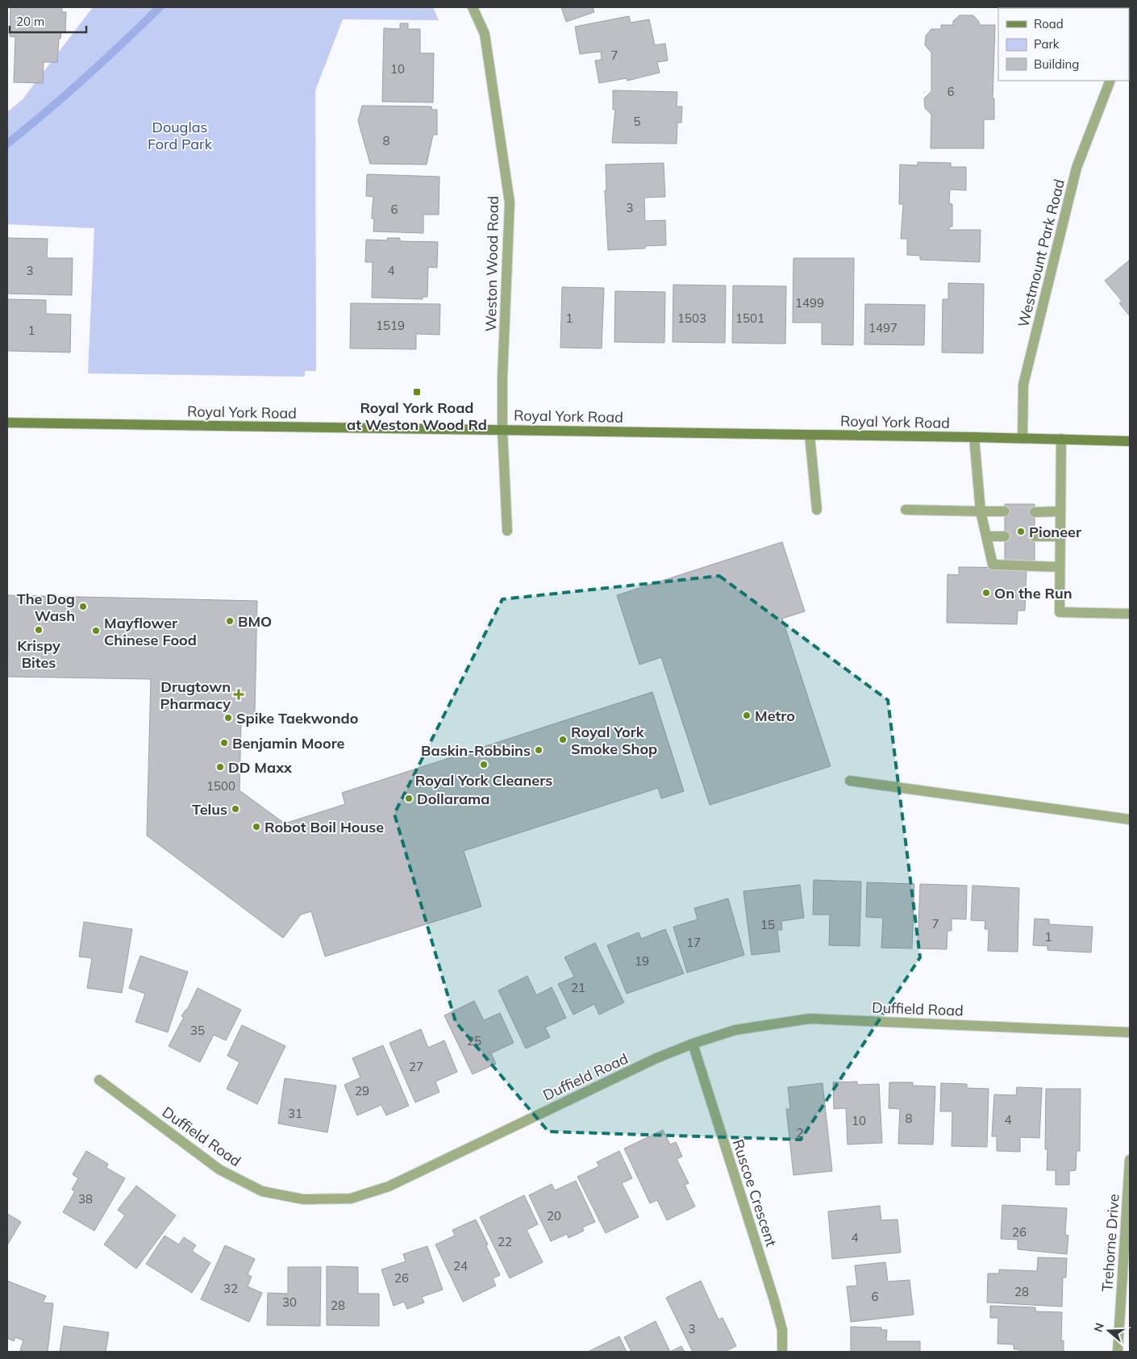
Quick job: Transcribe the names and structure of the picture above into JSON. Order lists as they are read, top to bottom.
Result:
{
  "streets": {
    "main road": ["Royal York Road"],
    "street": [
      "Westmount Park Road",
      "Weston Wood Road",
      "Duffield Road",
      "Ruscoe Crescent",
      "Trehorne Drive"
    ]
  },
  "crossings": [
    ["Westmount Park Road", "Royal York Road"],
    ["Weston Wood Road", "Royal York Road"],
    ["Duffield Road", "Ruscoe Crescent"]
  ],
  "parks": ["Douglas Ford Park"],
  "places": {
    "transit": ["Royal York Road at Weston Wood Rd"],
    "other": [
      "Pioneer",
      "On the Run",
      "The Dog Wash",
      "BMO",
      "Krispy Bites",
      "Mayflower Chinese Food",
      "Metro",
      "Spike Taekwondo",
      "Royal York Smoke Shop",
      "Benjamin Moore",
      "Baskin-Robbins",
      "Royal York Cleaners",
      "DD Maxx",
      "Dollarama",
      "Telus",
      "Robot Boil House"
    ],
    "health": ["Drugtown Pharmacy"]
  },
  "house_numbers": [
    "7",
    "10",
    "6",
    "5",
    "8",
    "3",
    "6",
    "3",
    "4",
    "1499",
    "1",
    "1503",
    "1501",
    "1519",
    "1497",
    "1",
    "1500",
    "7",
    "15",
    "1",
    "17",
    "19",
    "21",
    "35",
    "25",
    "27",
    "29",
    "31",
    "8",
    "4",
    "10",
    "2",
    "38",
    "20",
    "26",
    "4",
    "22",
    "24",
    "26",
    "32",
    "28",
    "6",
    "30",
    "28",
    "3"
  ],
  "legend": ["Road", "Park", "Building"],
  "scale_bar": "20 m",
  "north": "left"
}
